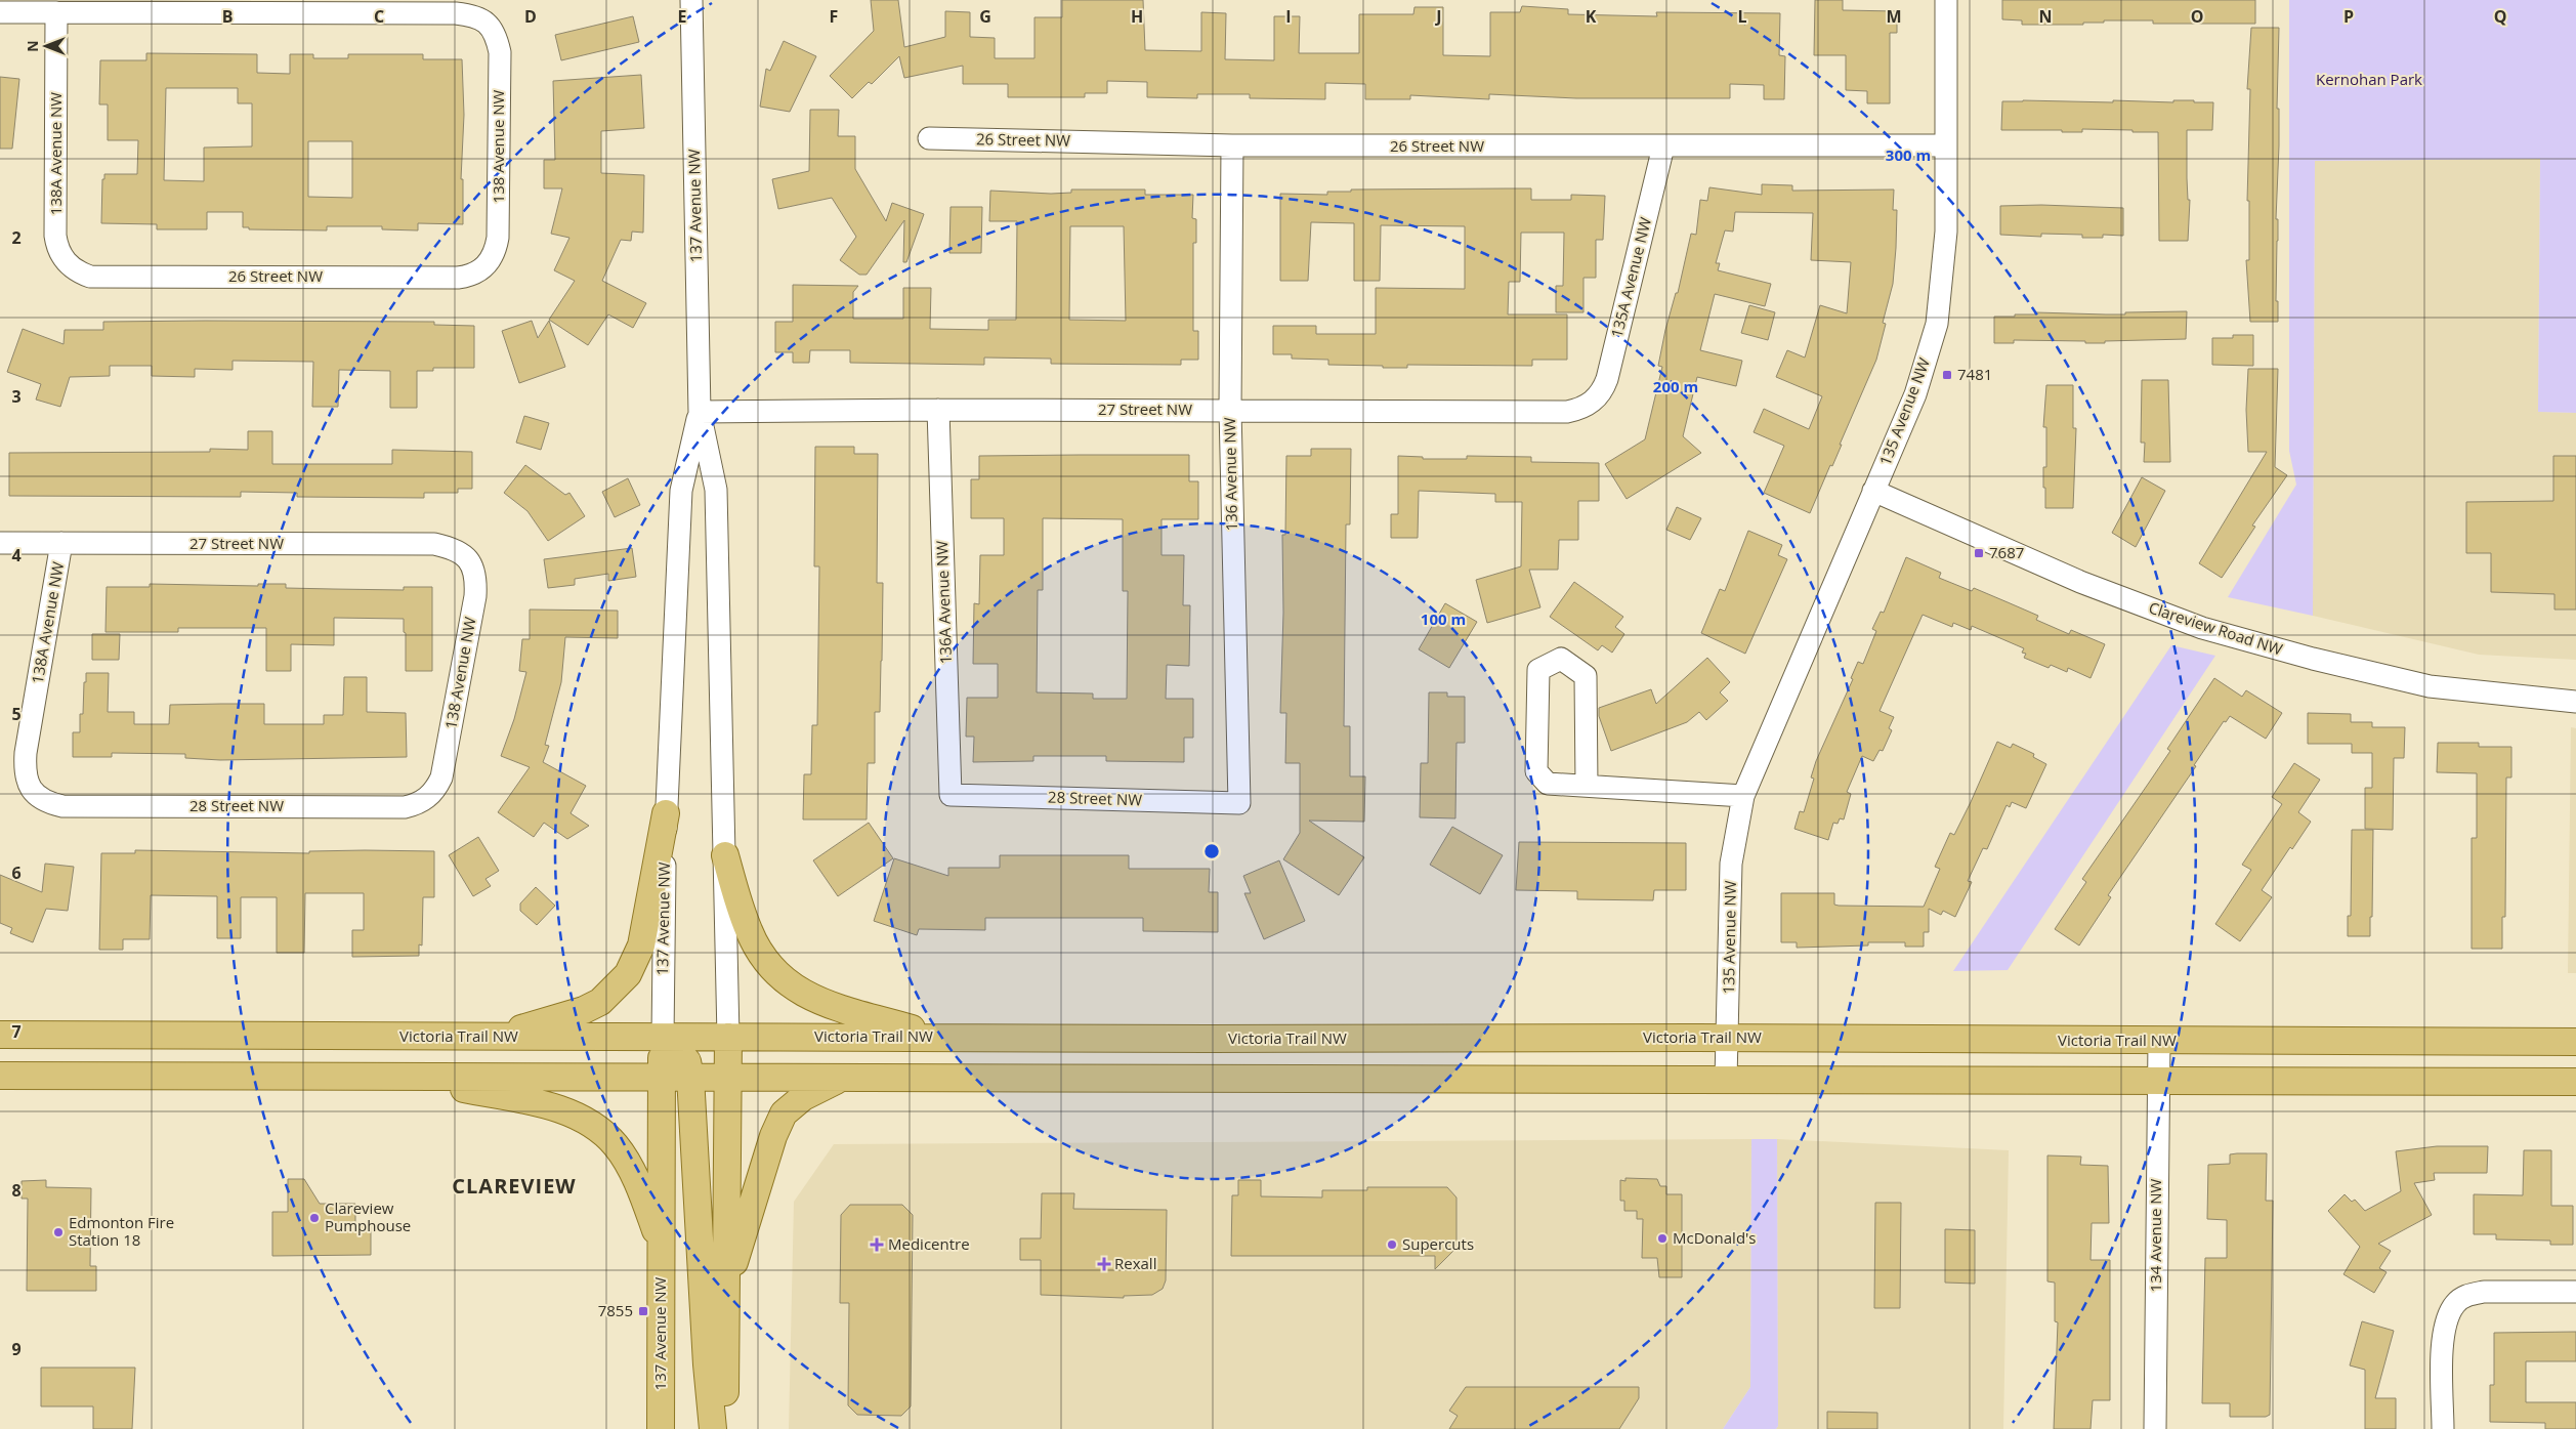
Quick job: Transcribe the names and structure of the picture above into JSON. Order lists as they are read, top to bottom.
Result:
{
  "streets": {
    "main road": ["137 Avenue NW", "Victoria Trail NW"],
    "street": [
      "26 Street NW",
      "138 Avenue NW",
      "138A Avenue NW",
      "135A Avenue NW",
      "27 Street NW",
      "135 Avenue NW",
      "136 Avenue NW",
      "136A Avenue NW",
      "Clareview Road NW",
      "28 Street NW",
      "134 Avenue NW"
    ]
  },
  "crossings": [
    ["26 Street NW", "138 Avenue NW"],
    ["26 Street NW", "138A Avenue NW"],
    ["26 Street NW", "135A Avenue NW"],
    ["26 Street NW", "135 Avenue NW"],
    ["26 Street NW", "136 Avenue NW"],
    ["138 Avenue NW", "138A Avenue NW"],
    ["138 Avenue NW", "27 Street NW"],
    ["138 Avenue NW", "28 Street NW"],
    ["138A Avenue NW", "27 Street NW"],
    ["138A Avenue NW", "28 Street NW"],
    ["137 Avenue NW", "27 Street NW"],
    ["137 Avenue NW", "Victoria Trail NW"],
    ["135A Avenue NW", "27 Street NW"],
    ["27 Street NW", "136 Avenue NW"],
    ["27 Street NW", "136A Avenue NW"],
    ["135 Avenue NW", "Clareview Road NW"],
    ["135 Avenue NW", "Victoria Trail NW"],
    ["136 Avenue NW", "28 Street NW"],
    ["136A Avenue NW", "28 Street NW"],
    ["Victoria Trail NW", "134 Avenue NW"]
  ],
  "districts": ["CLAREVIEW"],
  "parks": ["Kernohan Park"],
  "places": {
    "transit": ["7481", "7687", "7855"],
    "other": [
      "Clareview Pumphouse",
      "Edmonton Fire Station 18",
      "McDonald's",
      "Supercuts"
    ],
    "health": ["Medicentre", "Rexall"]
  },
  "north": "left",
  "grid": {
    "columns": [
      "B",
      "C",
      "D",
      "E",
      "F",
      "G",
      "H",
      "I",
      "J",
      "K",
      "L",
      "M",
      "N",
      "O",
      "P",
      "Q"
    ],
    "rows": [
      "2",
      "3",
      "4",
      "5",
      "6",
      "7",
      "8",
      "9"
    ]
  },
  "rings": ["300 m", "200 m", "100 m"]
}
